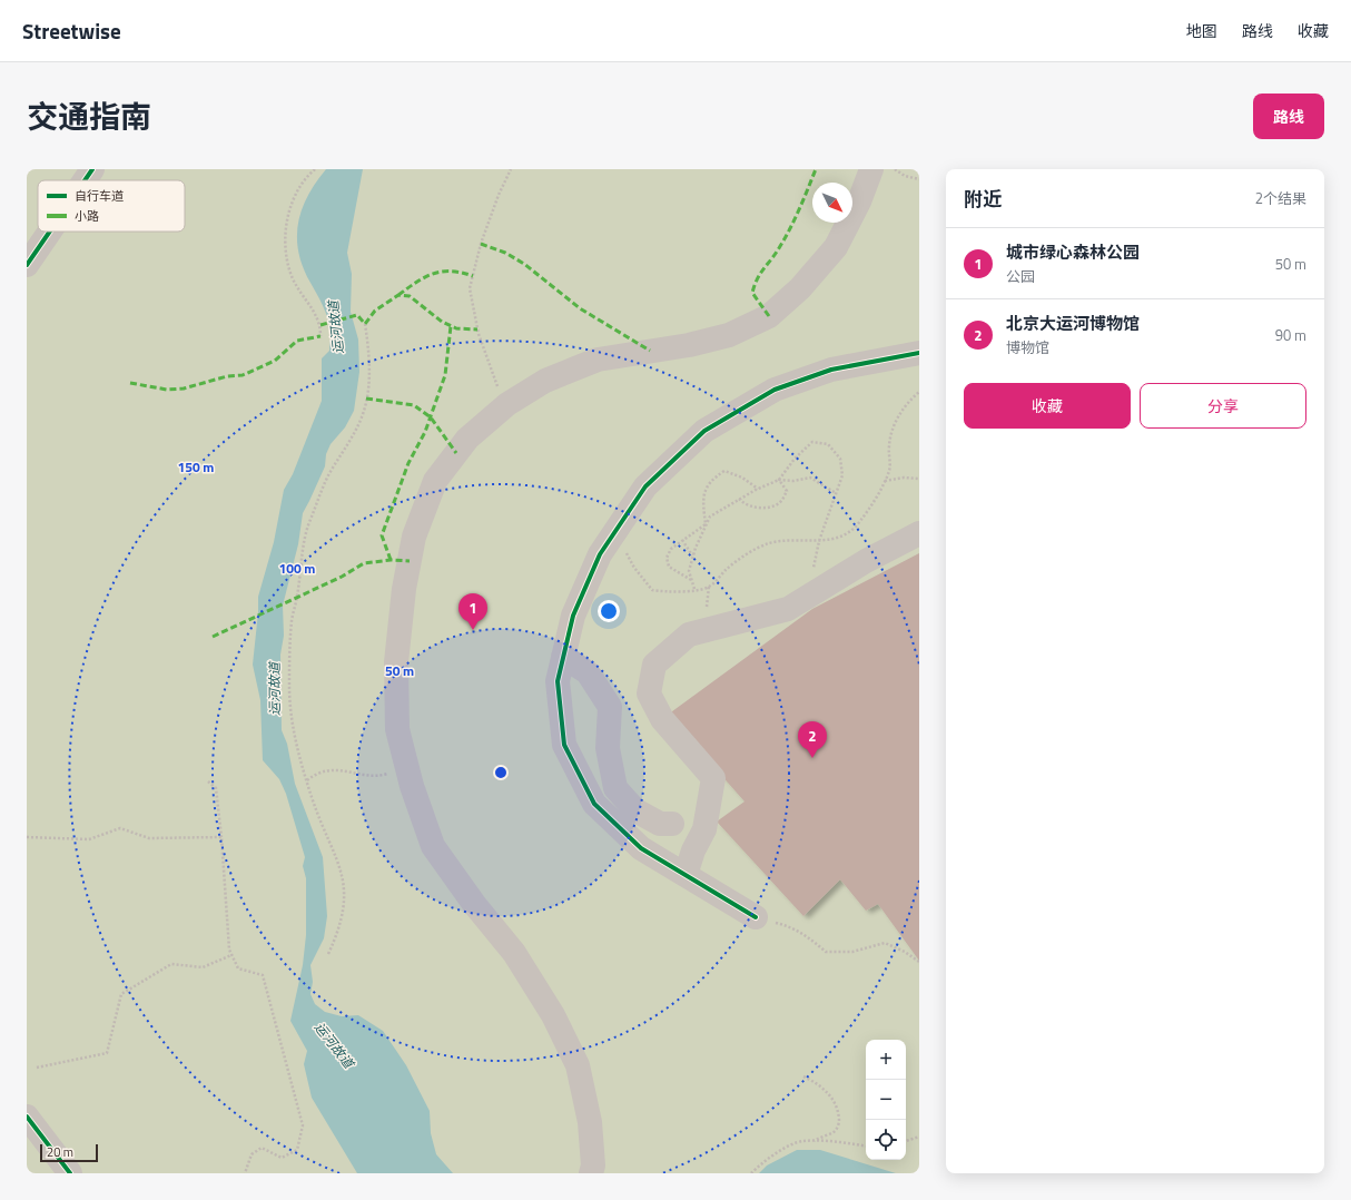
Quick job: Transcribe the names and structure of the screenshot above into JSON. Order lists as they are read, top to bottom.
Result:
{
  "water": ["运河故道"],
  "legend": ["自行车道", "小路"],
  "scale_bar": "20 m",
  "north": "bottom right",
  "page": {
    "header": "Streetwise",
    "nav": ["地图", "路线", "收藏"],
    "title": "交通指南",
    "buttons": [
      "路线",
      ["收藏", "分享"]
    ],
    "heading": ["附近", "2个结果"],
    "list": [
      {
        "mark": "1",
        "name": "城市绿心森林公园",
        "note": "公园",
        "value": "50 m"
      },
      {
        "mark": "2",
        "name": "北京大运河博物馆",
        "note": "博物馆",
        "value": "90 m"
      }
    ],
    "pins": ["1", "2"],
    "map_buttons": ["+", "−"],
    "scale": "20 m"
  },
  "rings": ["150 m", "100 m", "50 m"]
}
